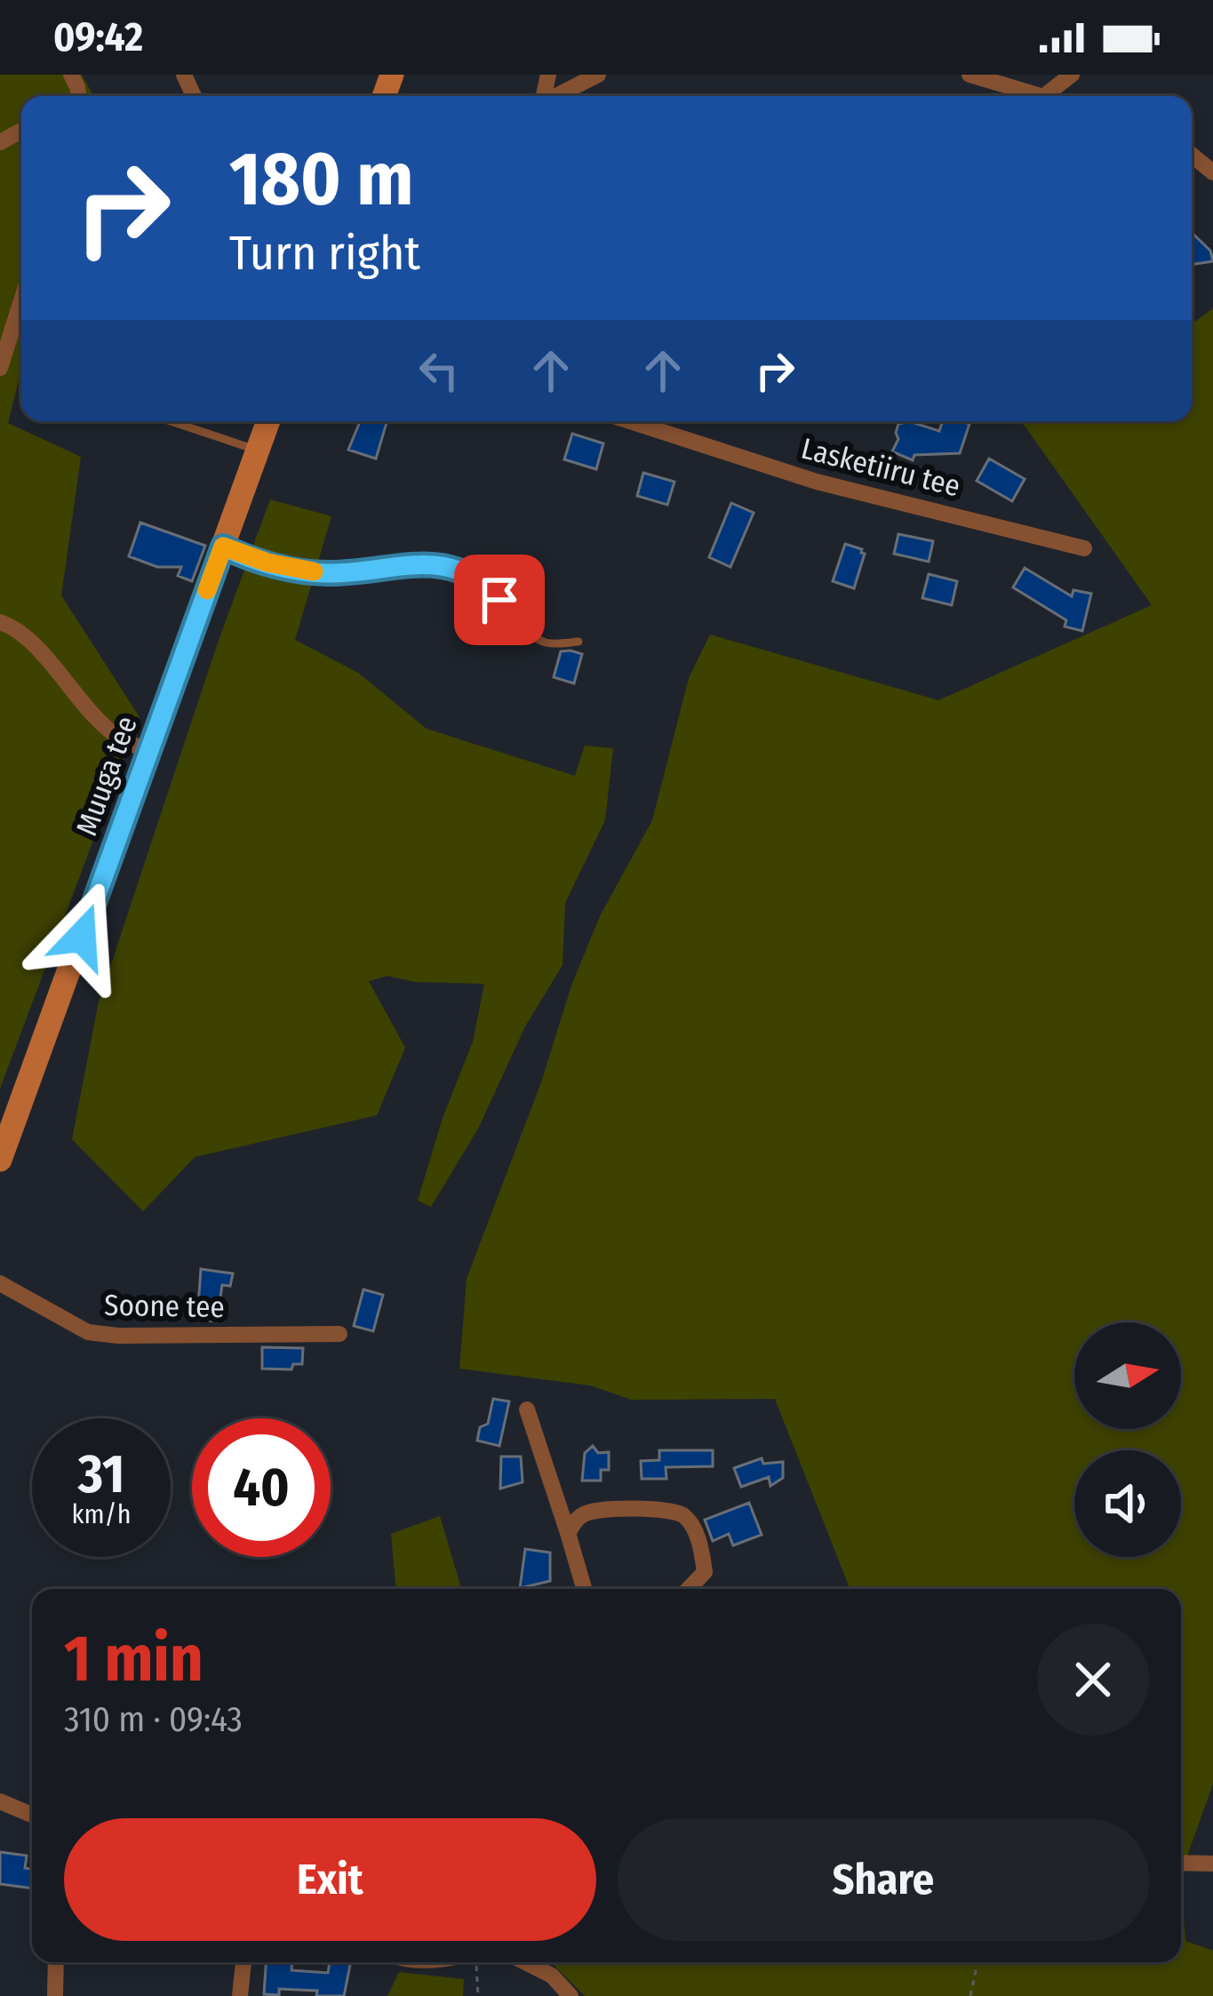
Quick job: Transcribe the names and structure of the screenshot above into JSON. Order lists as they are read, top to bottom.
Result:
{
  "streets": {
    "street": ["Lasketiiru tee", "Muuga tee", "Soone tee"]
  },
  "north": "right",
  "page": {
    "status": "09:42",
    "turn": ["180 m", "Turn right"],
    "speed": "31 km/h",
    "limit": "40",
    "heading": ["1 min", "310 m · 09:43"],
    "buttons": ["Exit", "Share"]
  }
}
